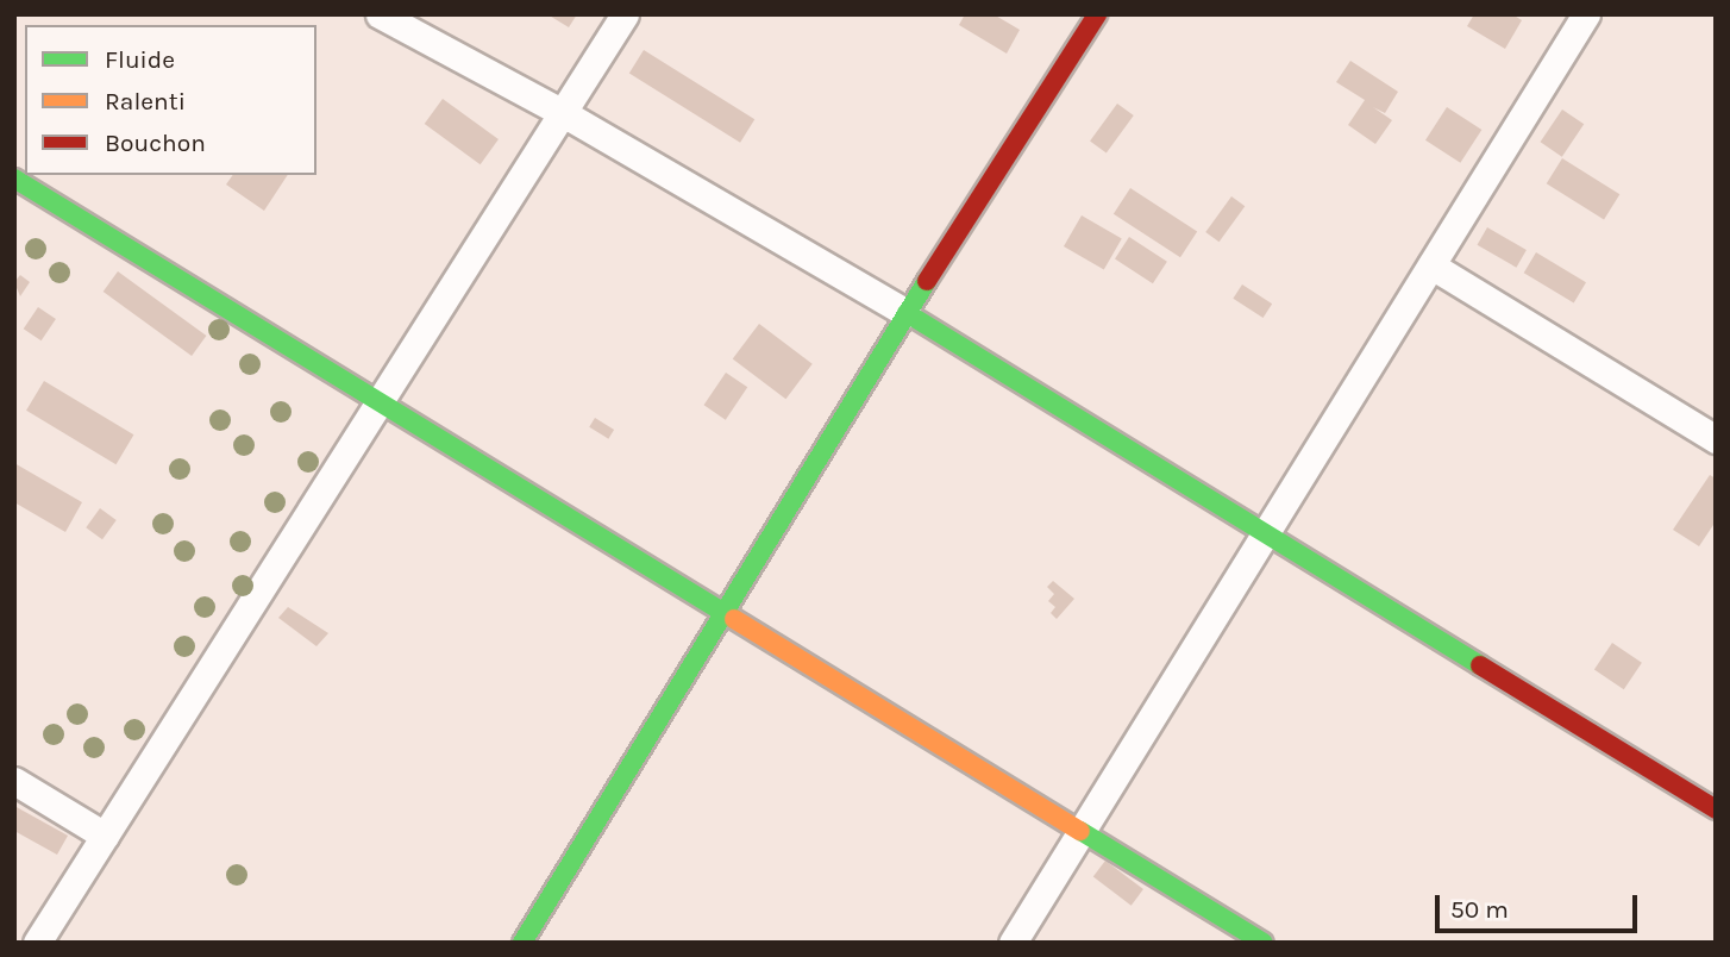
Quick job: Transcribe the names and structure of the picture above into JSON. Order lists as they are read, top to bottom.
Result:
{
  "legend": ["Fluide", "Ralenti", "Bouchon"],
  "scale_bar": "50 m"
}
